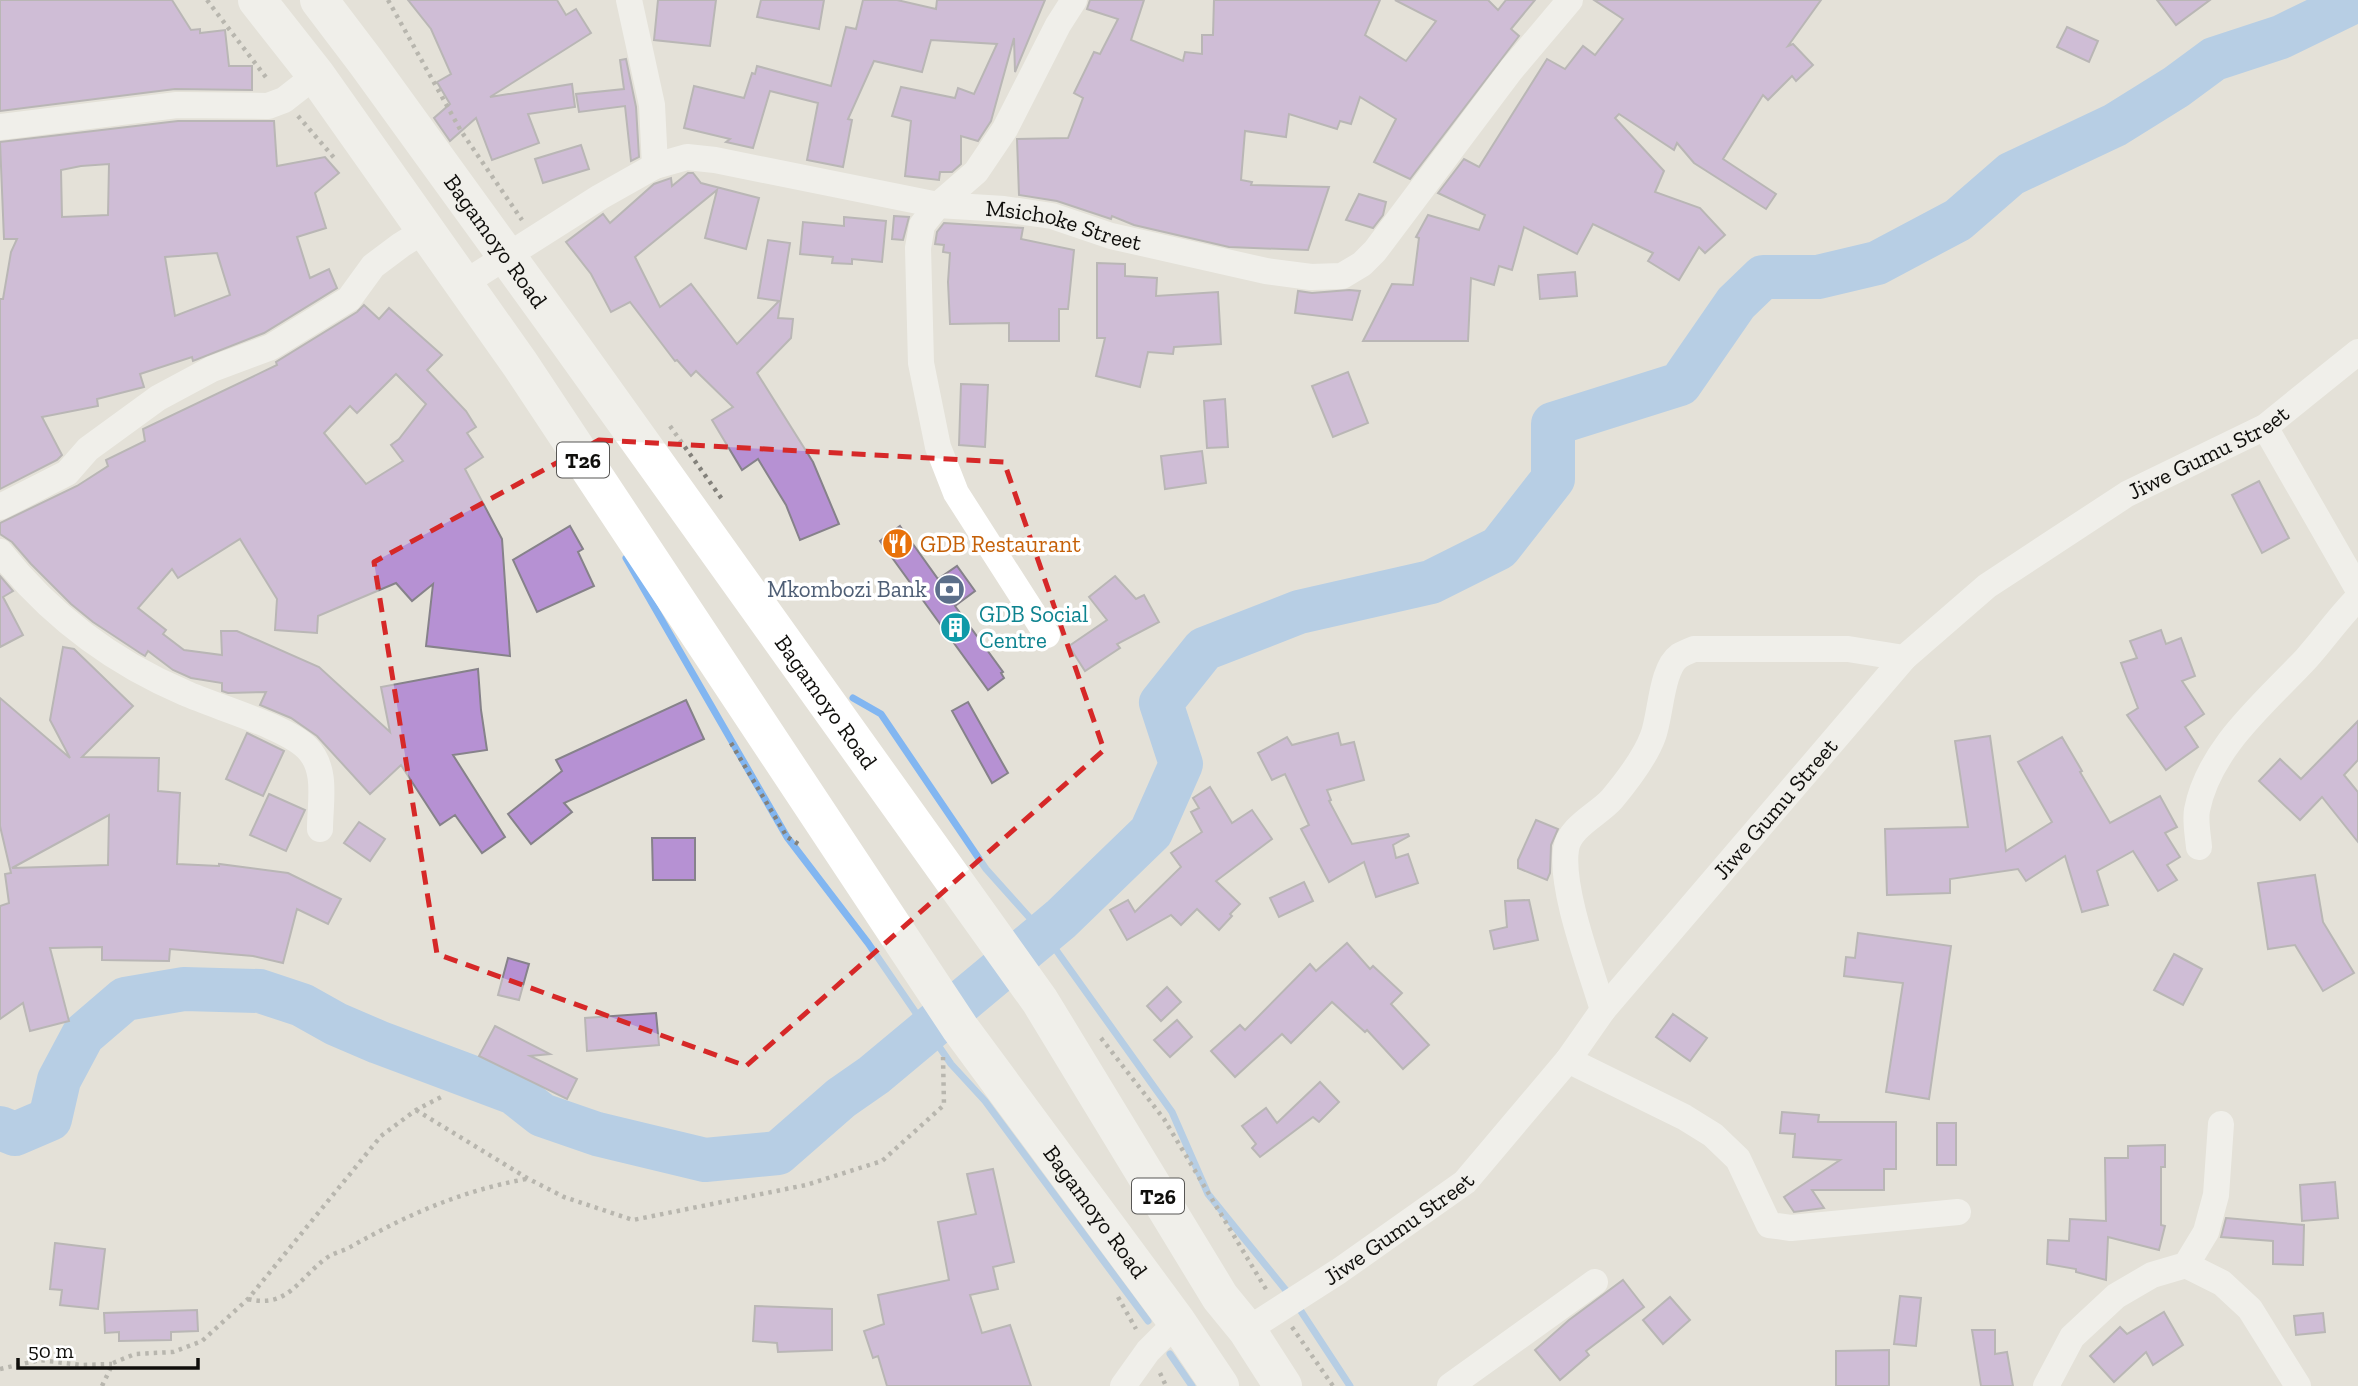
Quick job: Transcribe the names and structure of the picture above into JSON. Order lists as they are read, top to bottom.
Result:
{
  "streets": {
    "highway": ["Bagamoyo Road", "T26"],
    "street": ["Msichoke Street", "Jiwe Gumu Street"]
  },
  "crossings": [
    ["Msichoke Street", "Bagamoyo Road"],
    ["Bagamoyo Road", "Jiwe Gumu Street"]
  ],
  "places": {
    "restaurant": ["GDB Restaurant"],
    "bank": ["Mkombozi Bank"],
    "building": ["GDB Social Centre"]
  },
  "scale_bar": "50 m"
}
